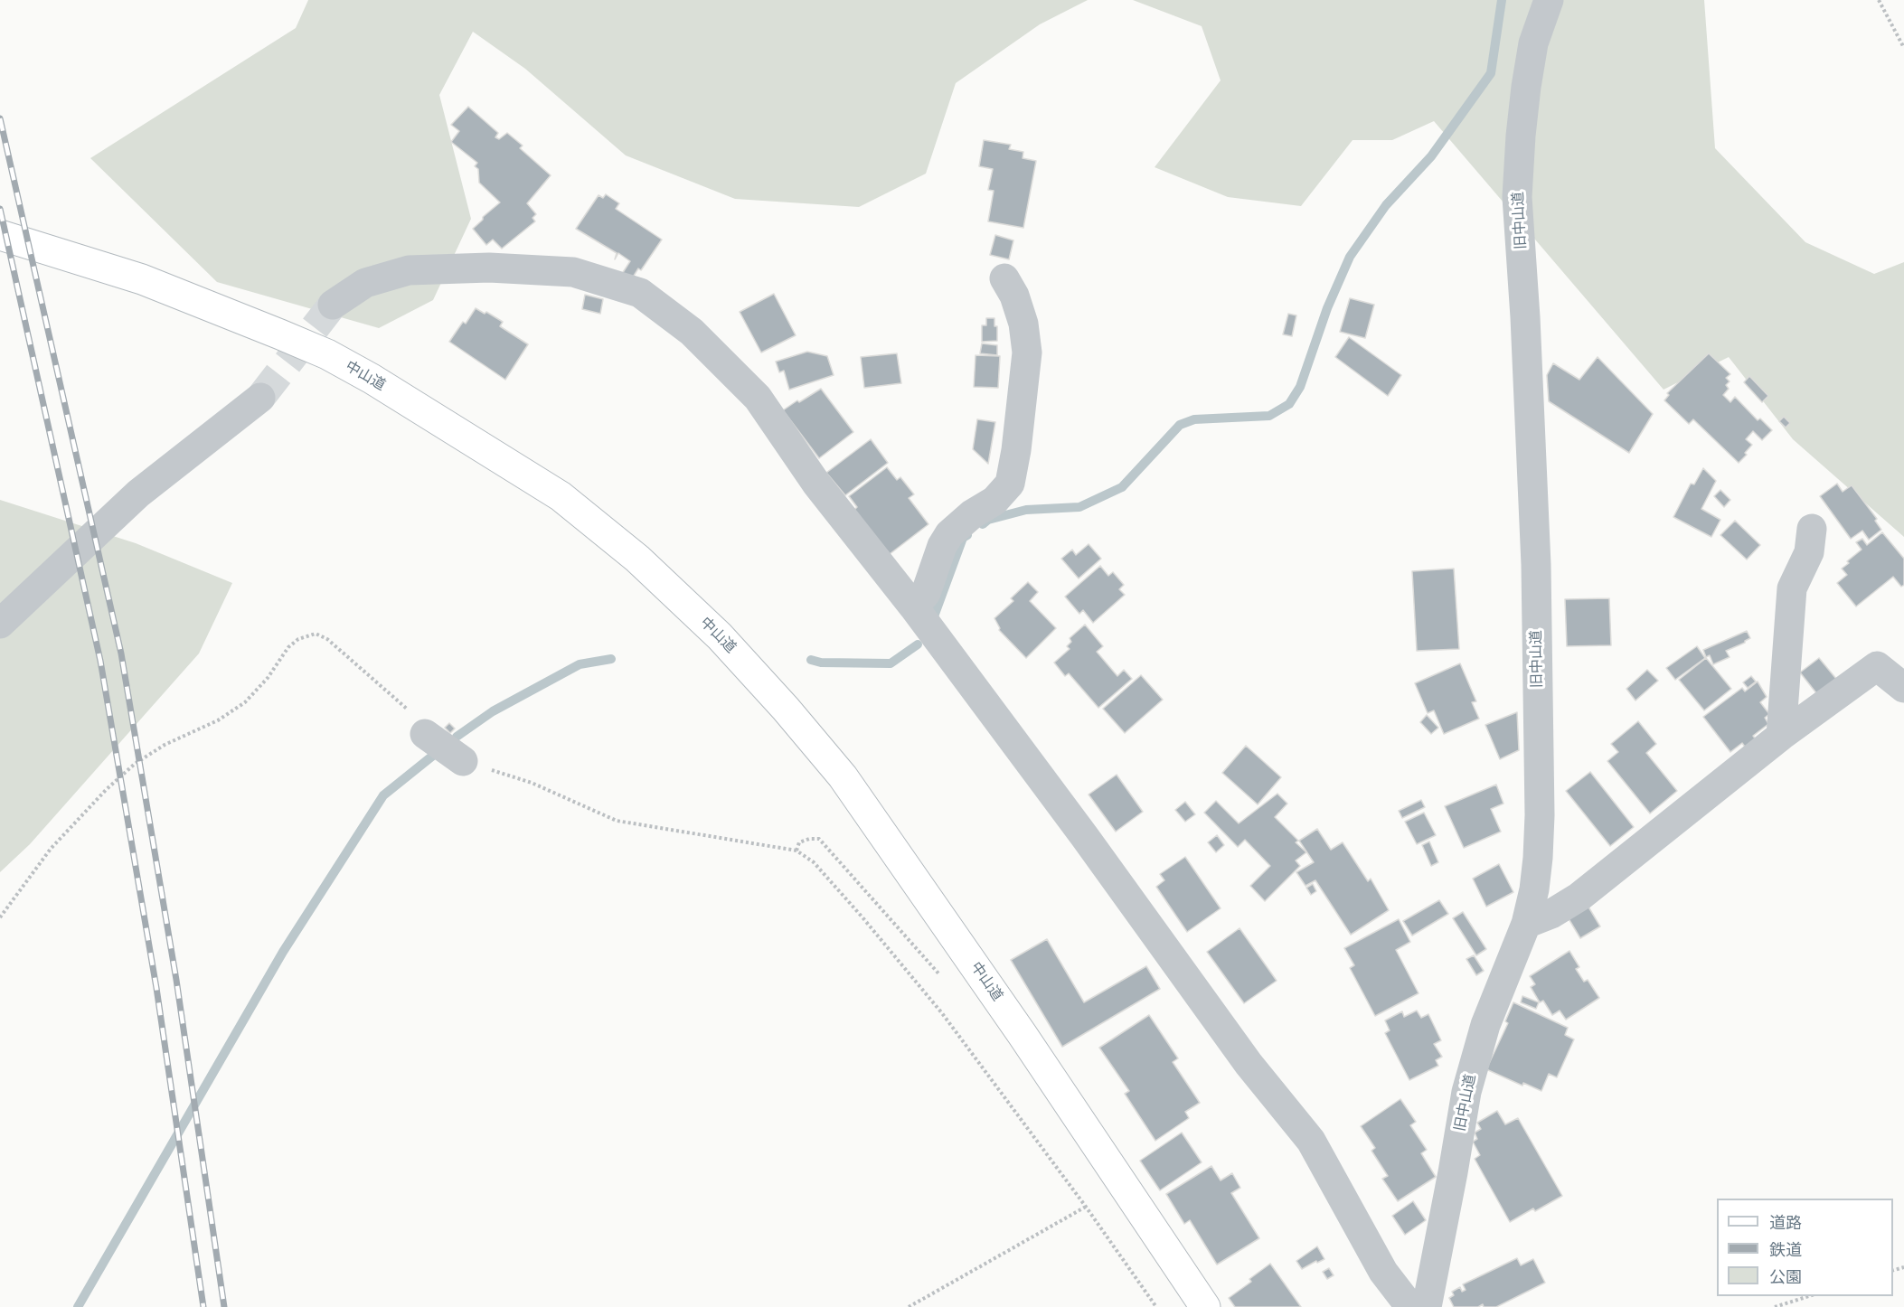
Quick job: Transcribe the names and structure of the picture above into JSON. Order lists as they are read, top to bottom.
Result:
{
  "streets": {
    "street": ["旧中山道", "中山道"]
  },
  "legend": ["道路", "鉄道", "公園"]
}
